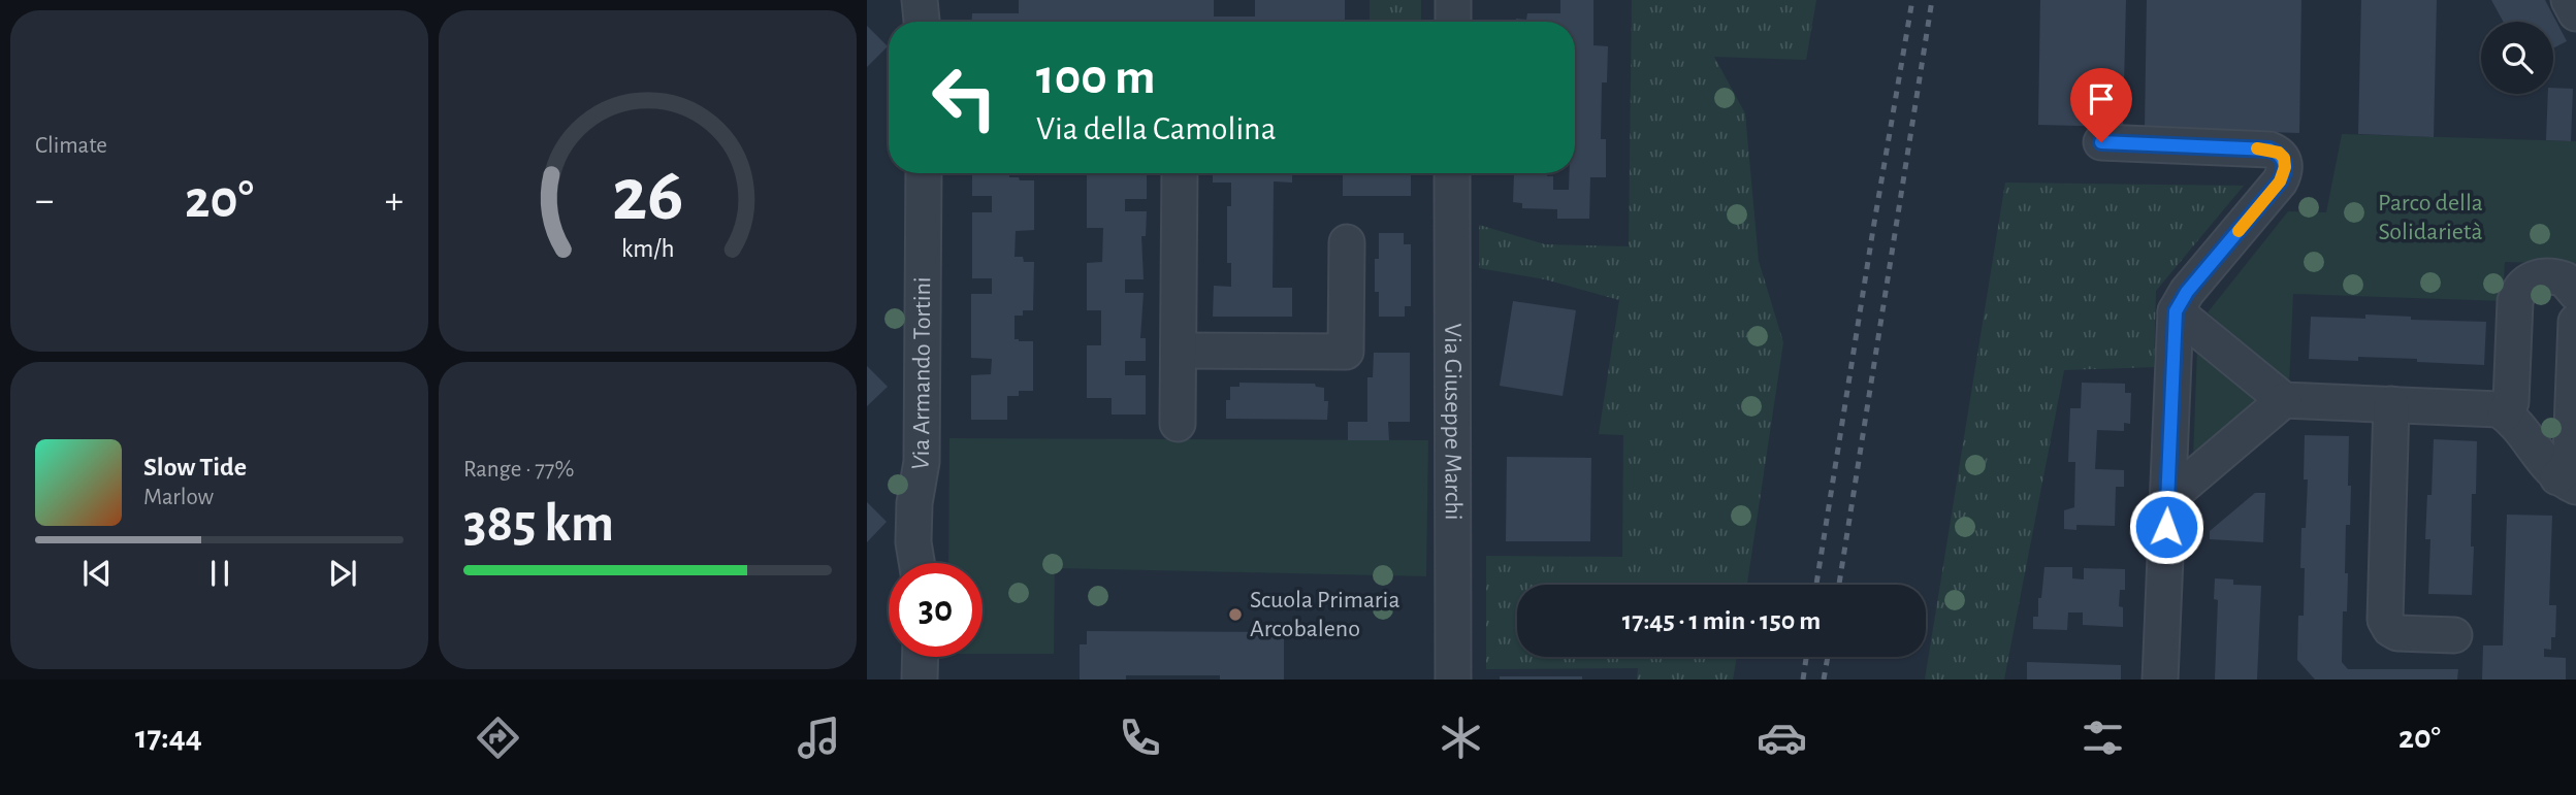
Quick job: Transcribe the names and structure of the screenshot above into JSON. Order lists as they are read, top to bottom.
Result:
{
  "streets": {
    "street": ["Via Armando Tortini", "Via Giuseppe Marchi"]
  },
  "parks": ["Parco della Solidarietà"],
  "places": ["Scuola Primaria Arcobaleno"],
  "page": {
    "tile": [
      "Climate",
      ["Range · 77%", "385 km"]
    ],
    "turn": ["100 m", "Via della Camolina"],
    "heat": ["−", "20°", "+"],
    "song": ["Slow Tide", "Marlow"],
    "limit": "30",
    "trip": "17:45 · 1 min · 150 m",
    "tabs": ["17:44", "20°"],
    "gauge": ["26", "km/h"]
  }
}
